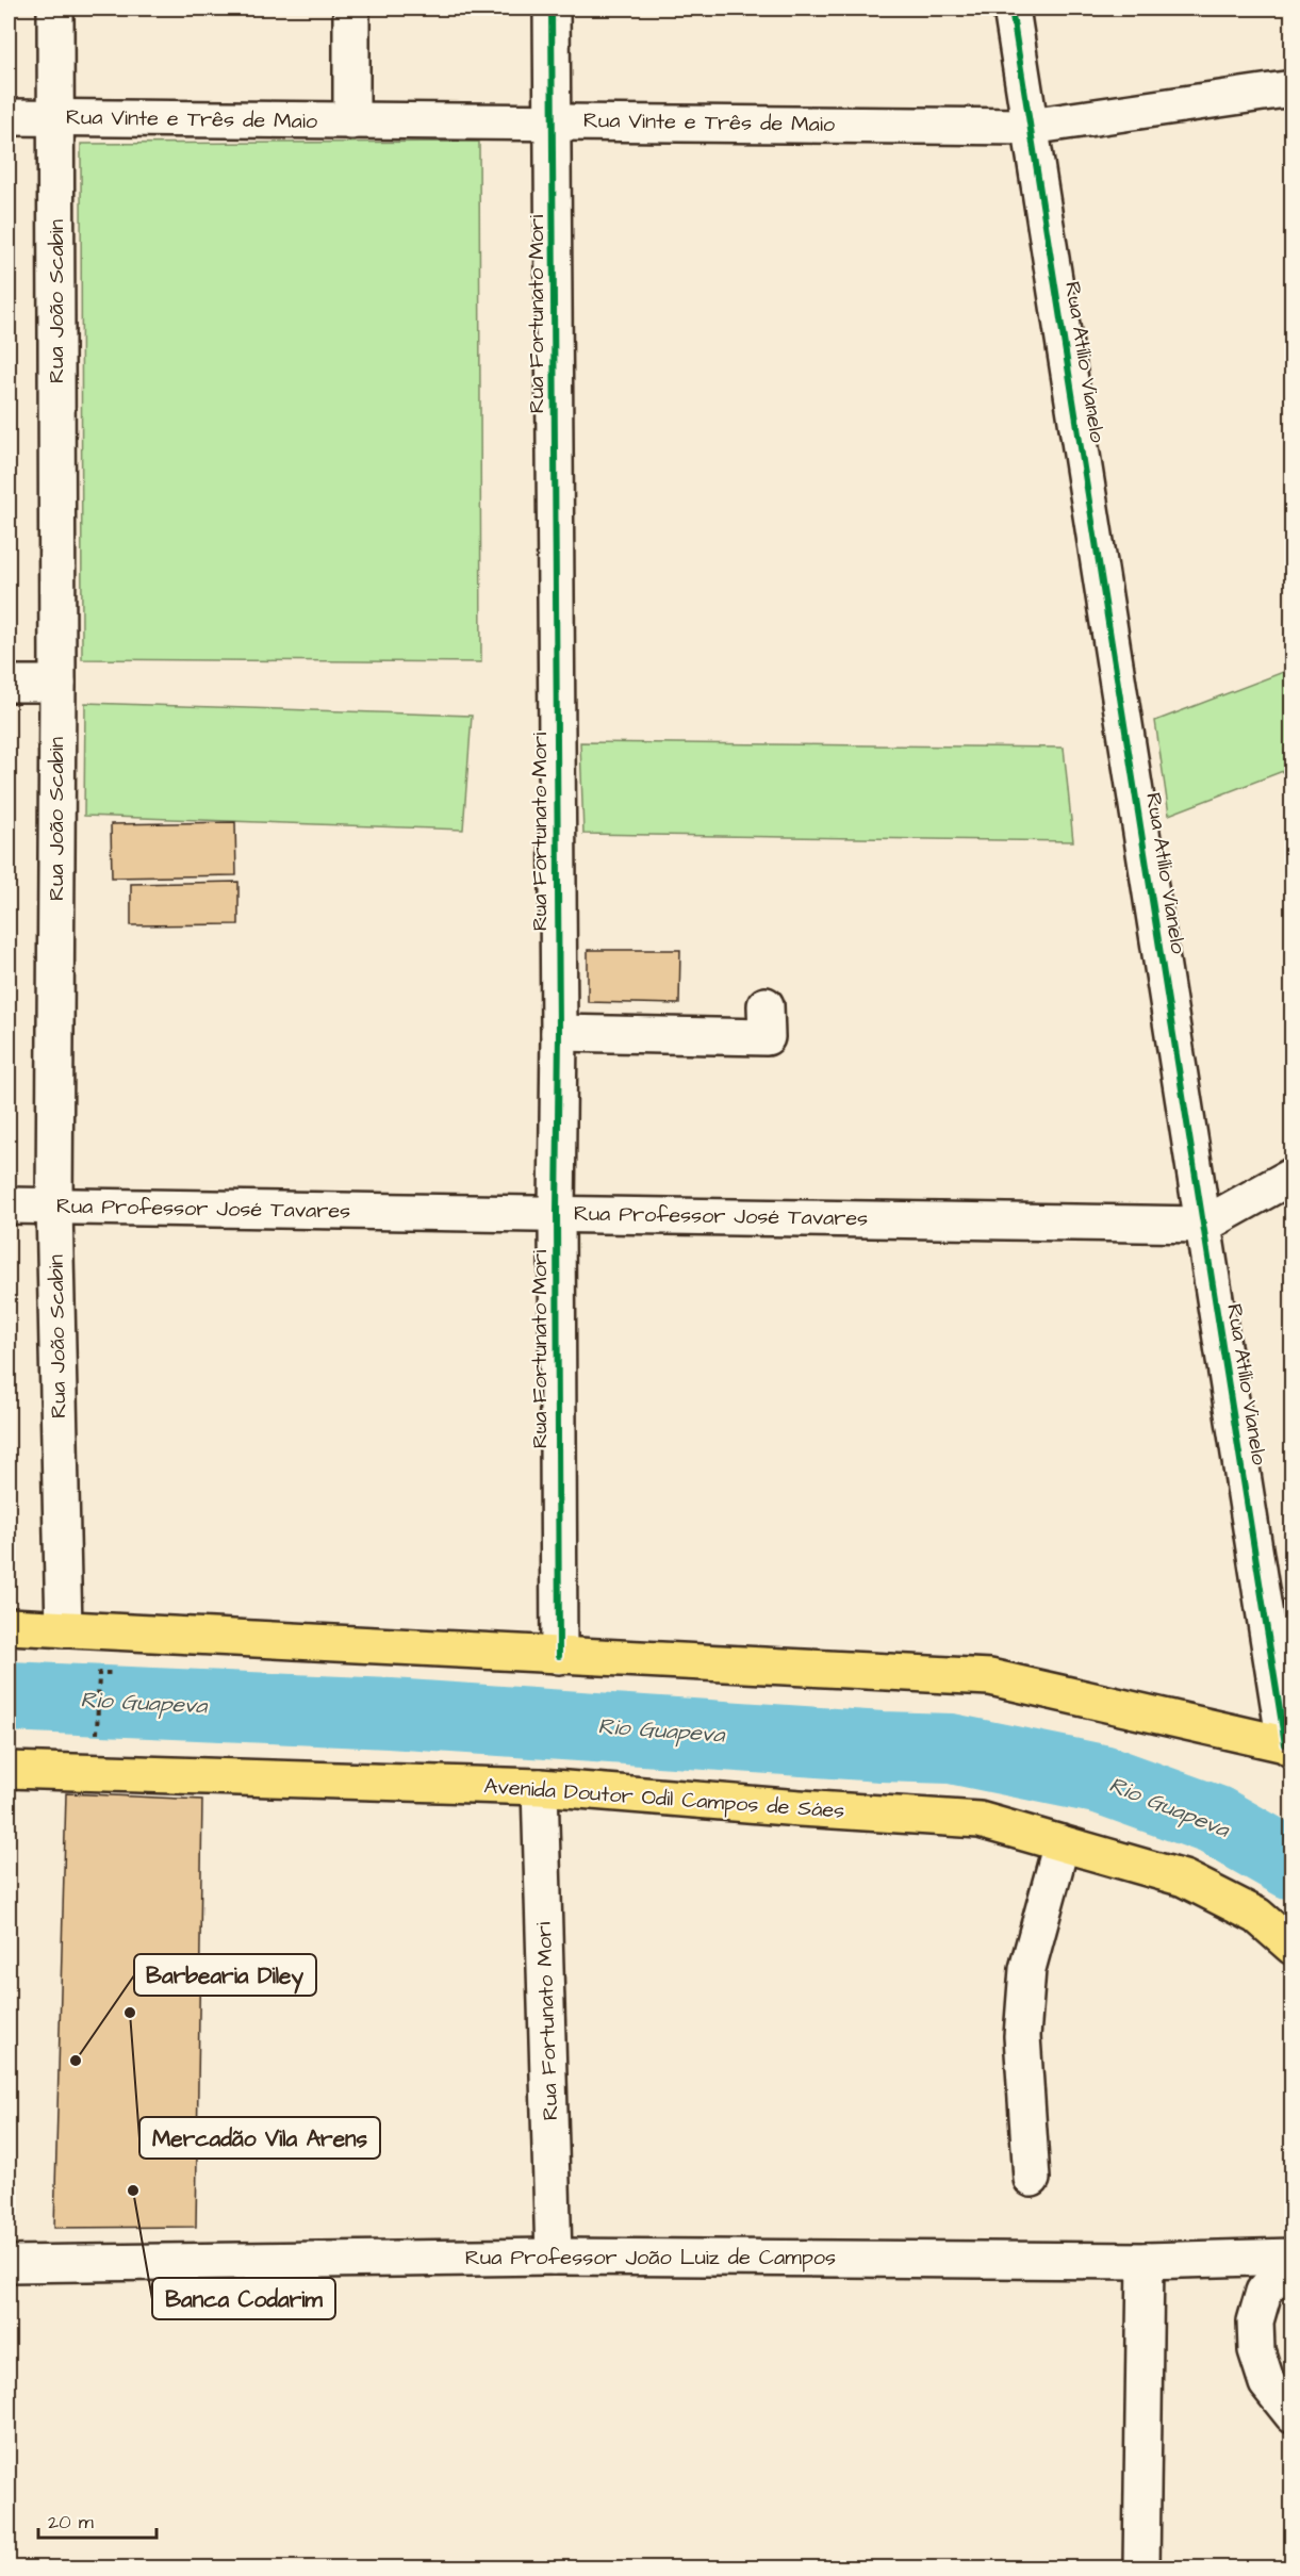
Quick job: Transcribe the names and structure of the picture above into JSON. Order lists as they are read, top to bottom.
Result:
{
  "streets": {
    "main road": ["Avenida Doutor Odil Campos de Sáes"],
    "street": [
      "Rua Vinte e Três de Maio",
      "Rua João Scabin",
      "Rua Fortunato Mori",
      "Rua Atílio Vianelo",
      "Rua Professor José Tavares",
      "Rua Professor João Luiz de Campos"
    ]
  },
  "crossings": [
    ["Rua Vinte e Três de Maio", "Rua João Scabin"],
    ["Rua Vinte e Três de Maio", "Rua Fortunato Mori"],
    ["Rua Vinte e Três de Maio", "Rua Atílio Vianelo"],
    ["Rua João Scabin", "Rua Professor José Tavares"],
    ["Rua Fortunato Mori", "Rua Professor José Tavares"],
    ["Rua Fortunato Mori", "Avenida Doutor Odil Campos de Sáes"],
    ["Rua Fortunato Mori", "Rua Professor João Luiz de Campos"],
    ["Rua Atílio Vianelo", "Rua Professor José Tavares"]
  ],
  "water": ["Rio Guapeva"],
  "places": ["Mercadão Vila Arens", "Barbearia Diley", "Banca Codarim"],
  "scale_bar": "20 m"
}
